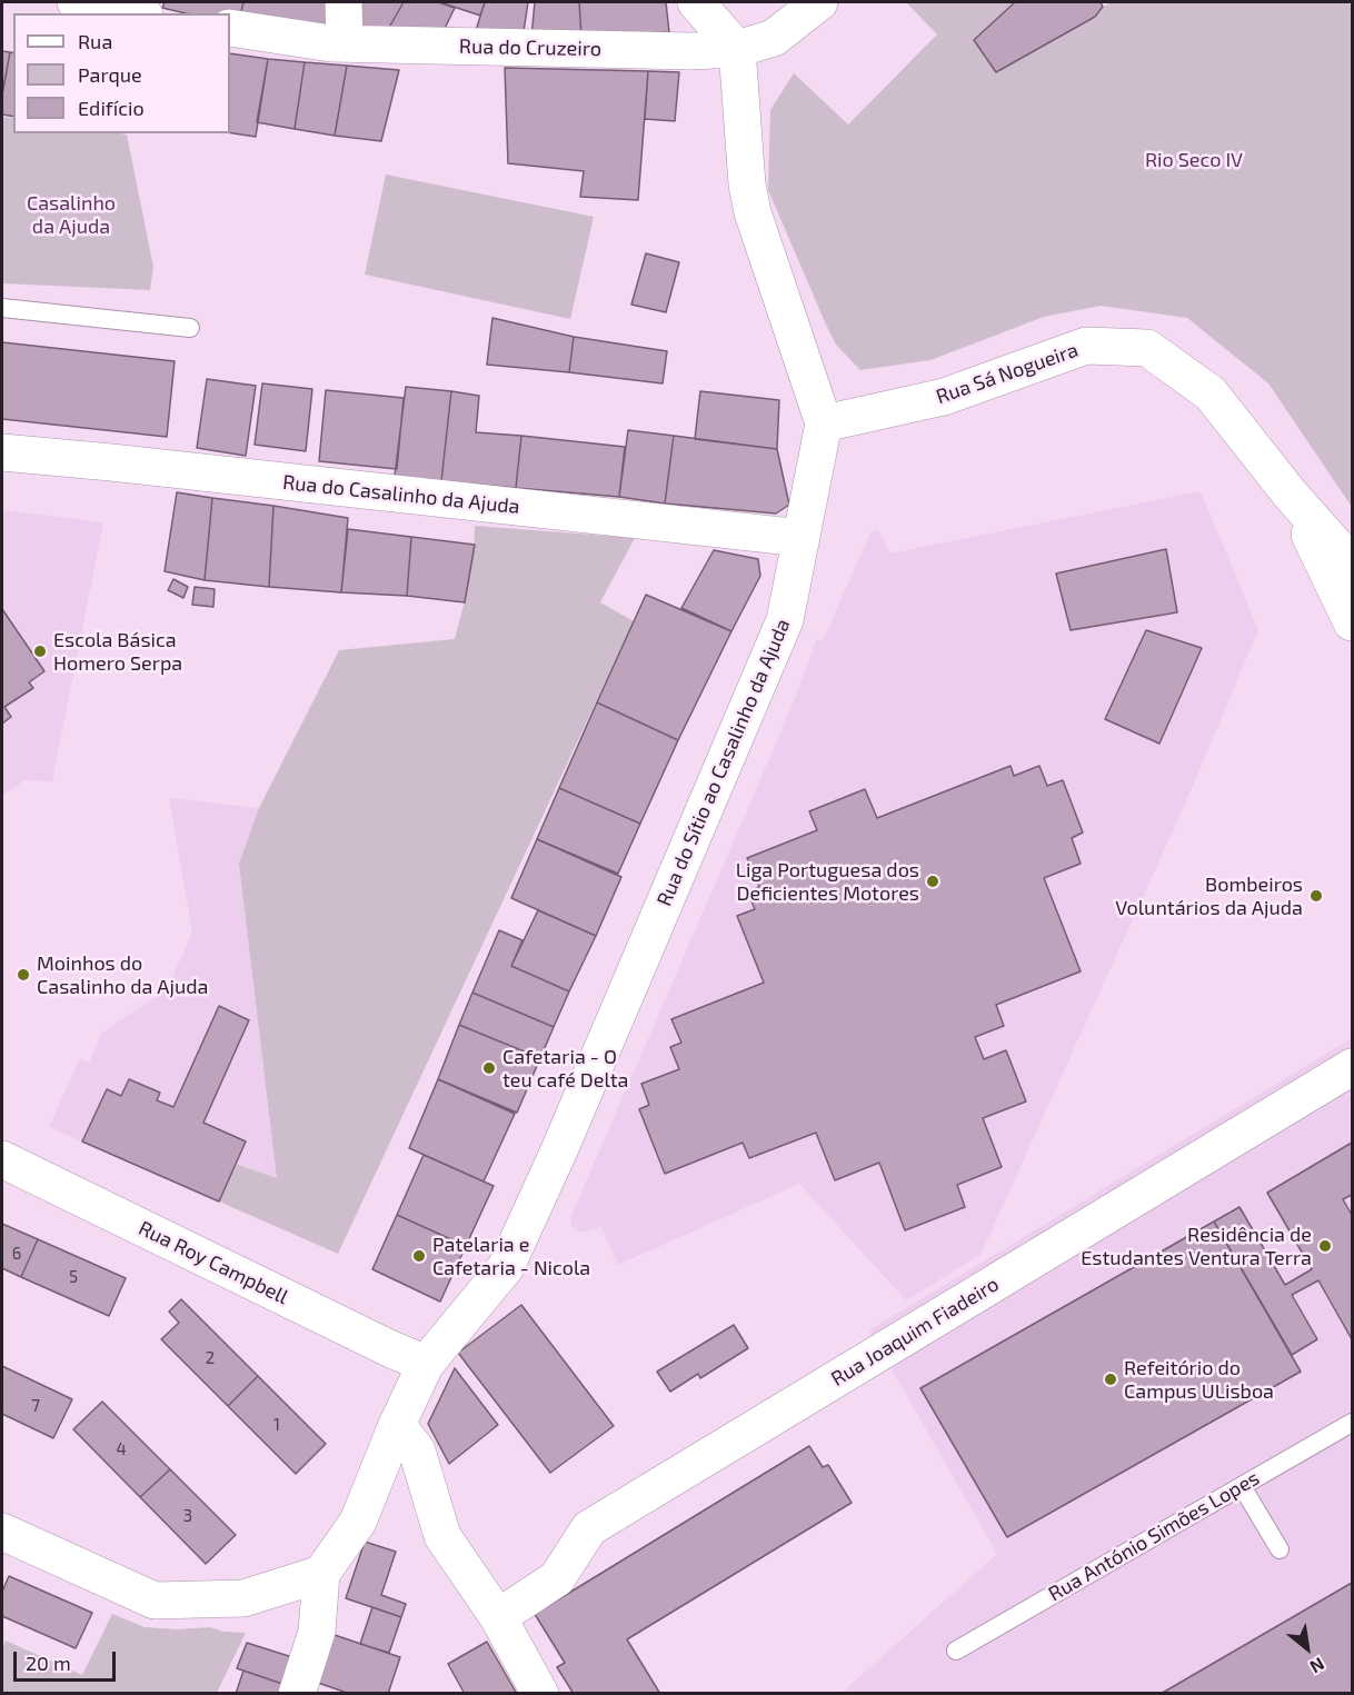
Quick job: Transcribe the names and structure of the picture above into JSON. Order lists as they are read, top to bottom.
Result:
{
  "streets": {
    "street": [
      "Rua do Cruzeiro",
      "Rua Sá Nogueira",
      "Rua do Casalinho da Ajuda",
      "Rua do Sítio ao Casalinho da Ajuda",
      "Rua Roy Campbell",
      "Rua Joaquim Fiadeiro"
    ],
    "lane": ["Rua António Simões Lopes"]
  },
  "crossings": [
    ["Rua do Cruzeiro", "Rua do Sítio ao Casalinho da Ajuda"],
    ["Rua Sá Nogueira", "Rua do Sítio ao Casalinho da Ajuda"],
    ["Rua do Casalinho da Ajuda", "Rua do Sítio ao Casalinho da Ajuda"],
    ["Rua do Sítio ao Casalinho da Ajuda", "Rua Roy Campbell"]
  ],
  "parks": ["Rio Seco IV", "Casalinho da Ajuda"],
  "places": [
    "Escola Básica Homero Serpa",
    "Liga Portuguesa dos Deficientes Motores",
    "Bombeiros Voluntários da Ajuda",
    "Moinhos do Casalinho da Ajuda",
    "Cafetaria - O teu café Delta",
    "Residência de Estudantes Ventura Terra",
    "Patelaria e Cafetaria - Nicola",
    "Refeitório do Campus ULisboa"
  ],
  "house_numbers": [
    "6",
    "5",
    "2",
    "7",
    "1",
    "4",
    "3"
  ],
  "legend": ["Rua", "Parque", "Edifício"],
  "scale_bar": "20 m",
  "north": "bottom right"
}
